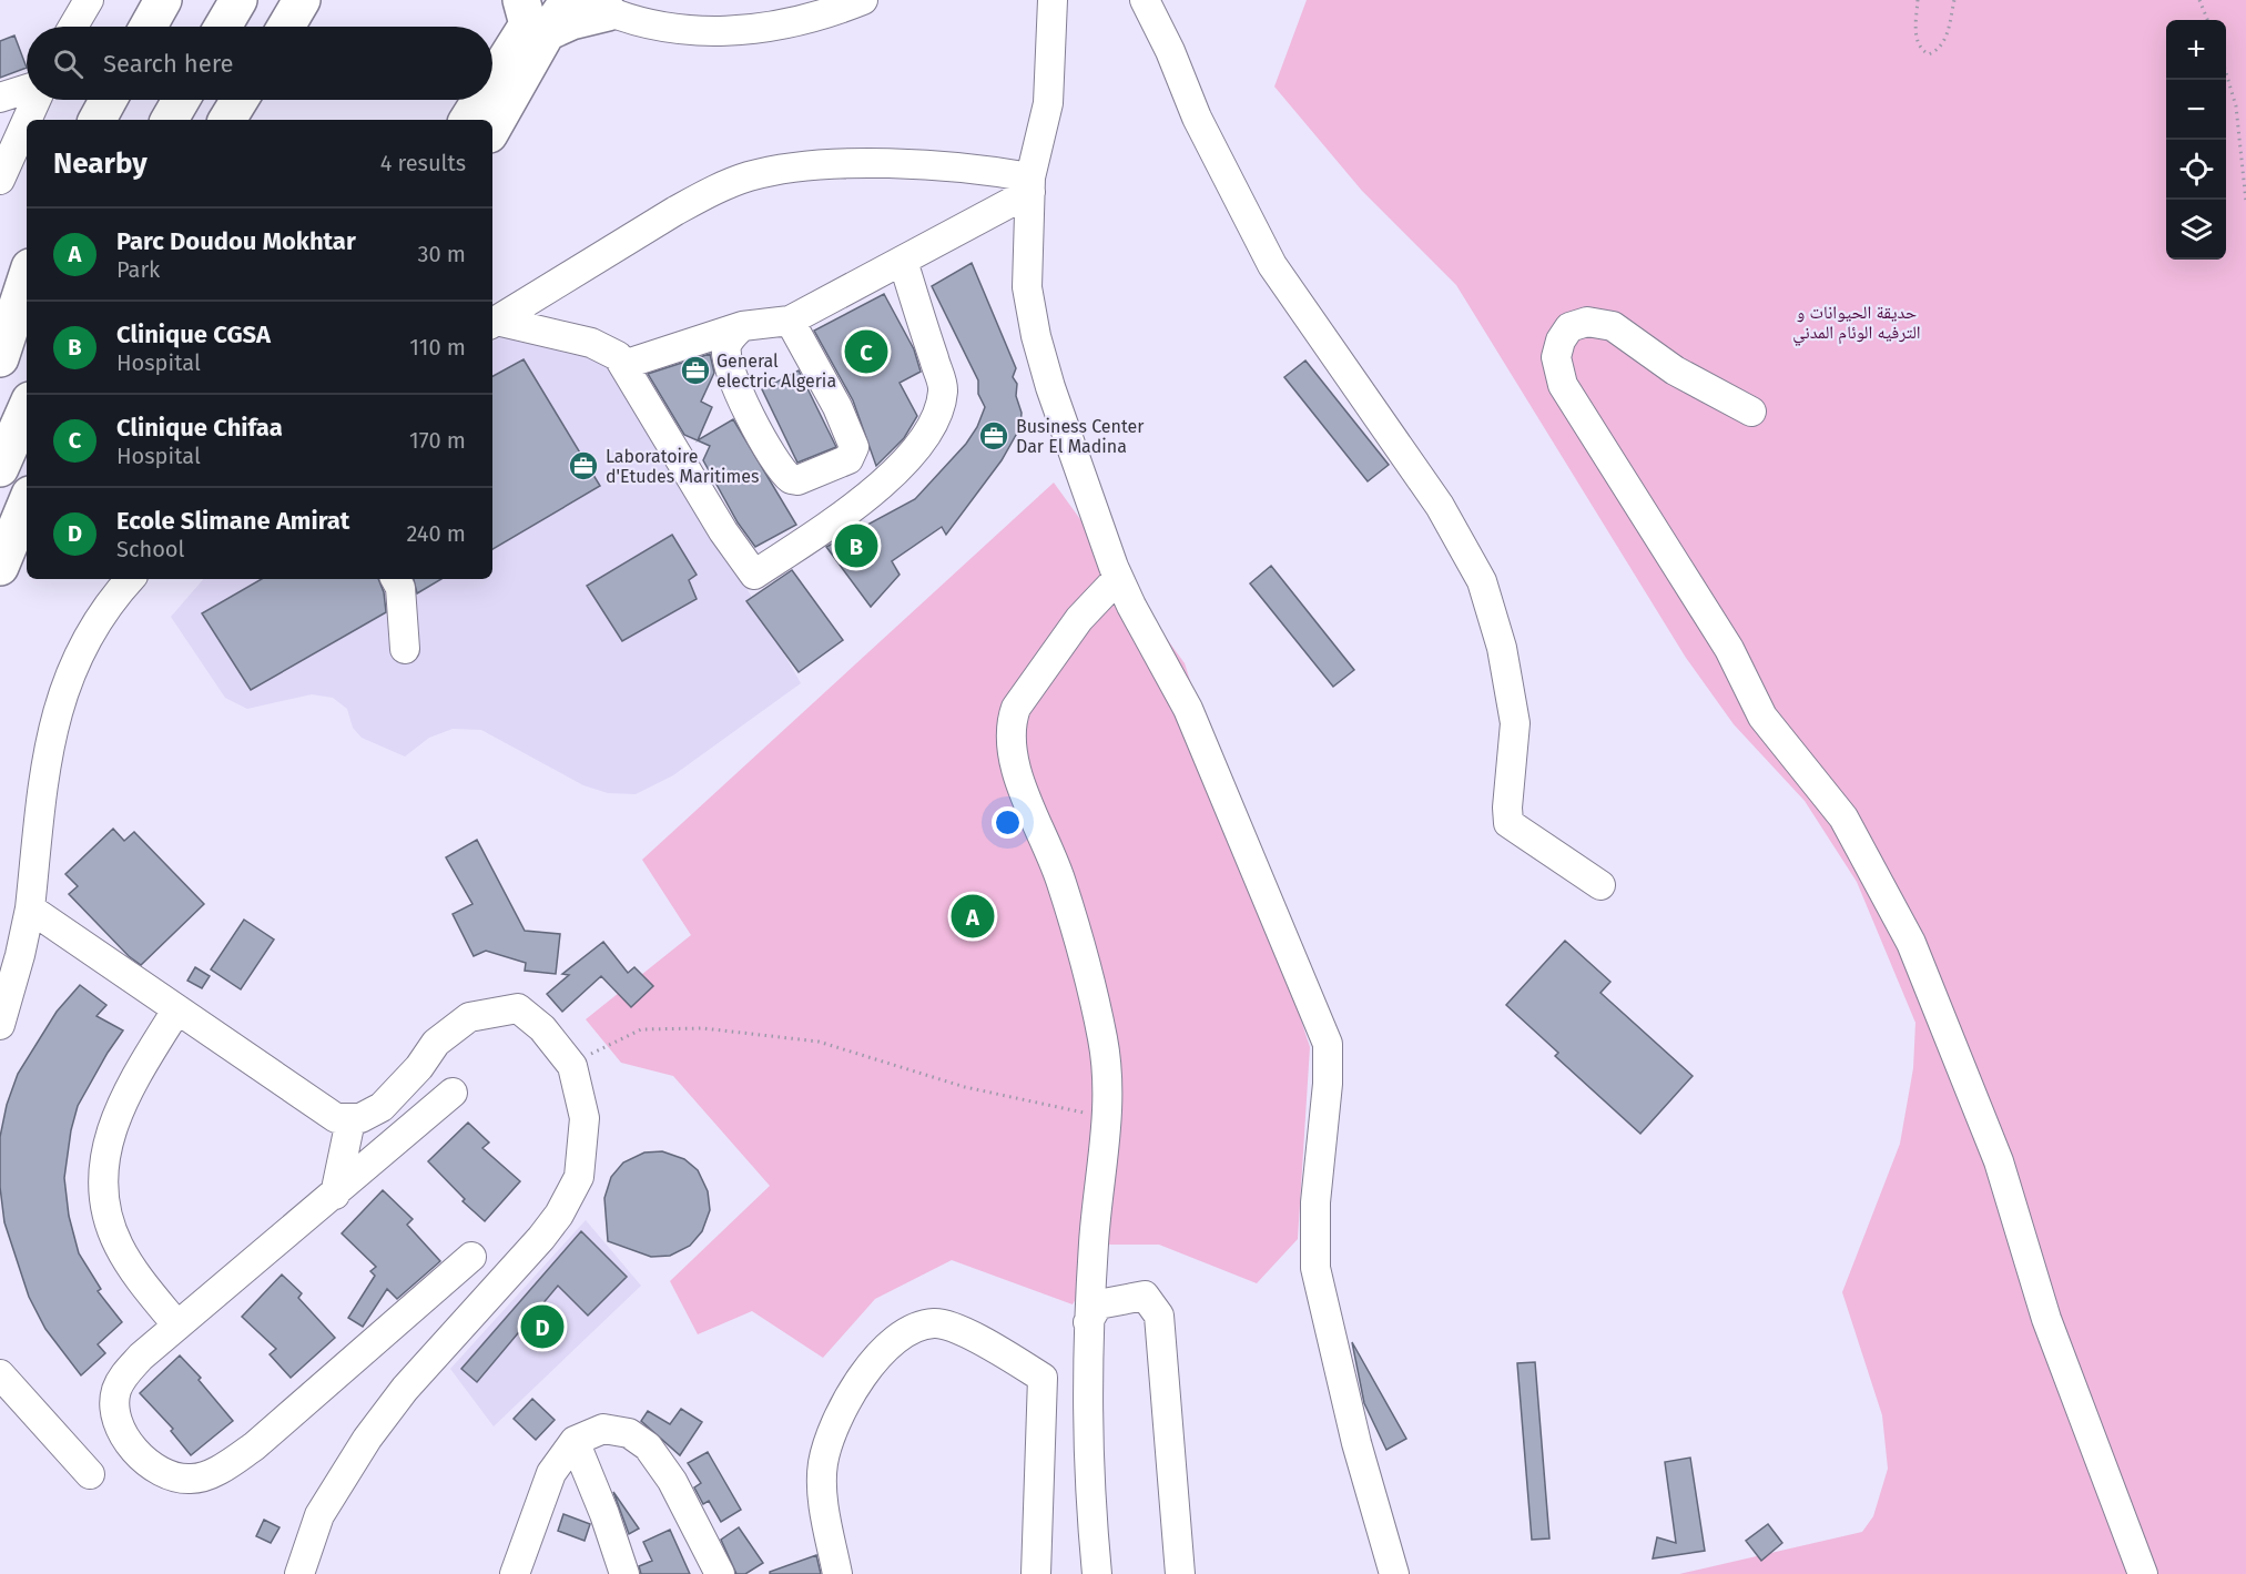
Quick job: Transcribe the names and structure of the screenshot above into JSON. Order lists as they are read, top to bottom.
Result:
{
  "parks": ["حديقة الحيوانات و الترفيه الوئام المدني"],
  "places": {
    "office": ["General electric Algeria", "Business Center Dar El Madina", "Laboratoire d'Etudes Maritimes"]
  },
  "page": {
    "map_buttons": ["+", "−"],
    "search": "Search here",
    "heading": ["Nearby", "4 results"],
    "list": [
      {
        "mark": "A",
        "name": "Parc Doudou Mokhtar",
        "note": "Park",
        "value": "30 m"
      },
      {
        "mark": "B",
        "name": "Clinique CGSA",
        "note": "Hospital",
        "value": "110 m"
      },
      {
        "mark": "C",
        "name": "Clinique Chifaa",
        "note": "Hospital",
        "value": "170 m"
      },
      {
        "mark": "D",
        "name": "Ecole Slimane Amirat",
        "note": "School",
        "value": "240 m"
      }
    ],
    "pins": [
      "C",
      "B",
      "A",
      "D"
    ]
  }
}
